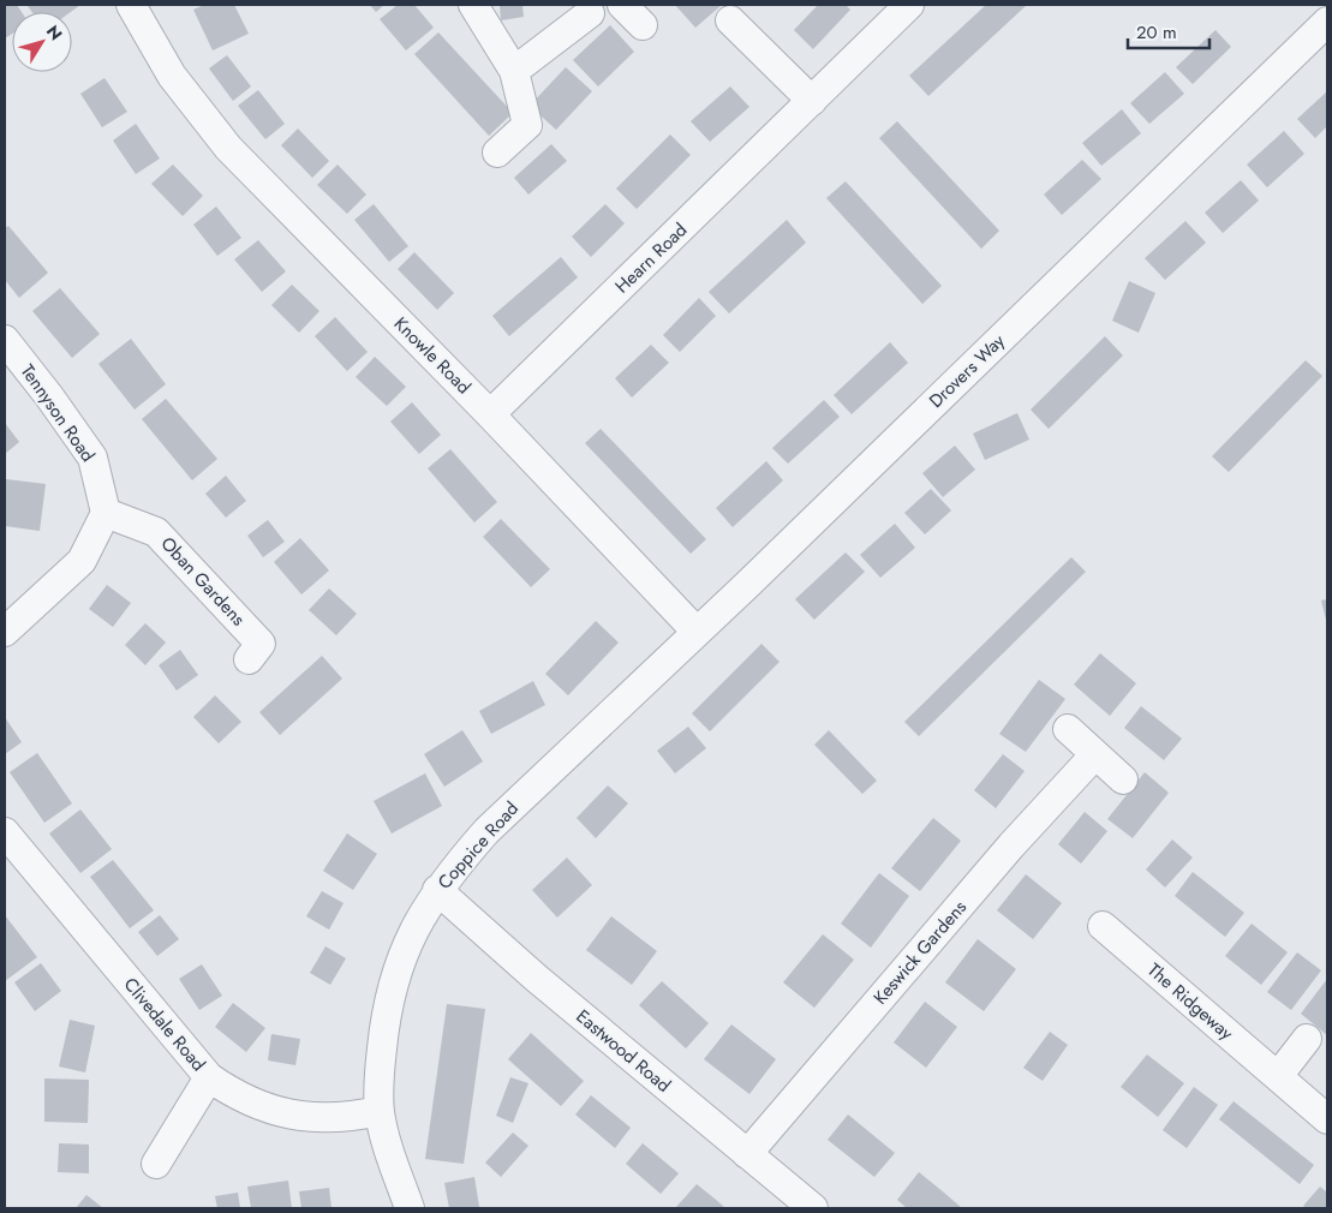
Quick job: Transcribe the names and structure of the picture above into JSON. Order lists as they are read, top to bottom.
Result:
{
  "streets": {
    "street": [
      "Hearn Road",
      "Knowle Road",
      "Drovers Way",
      "Tennyson Road",
      "Oban Gardens",
      "Coppice Road",
      "Keswick Gardens",
      "The Ridgeway",
      "Clivedale Road",
      "Eastwood Road"
    ]
  },
  "crossings": [
    ["Hearn Road", "Knowle Road"],
    ["Knowle Road", "Drovers Way"],
    ["Drovers Way", "Coppice Road"],
    ["Tennyson Road", "Oban Gardens"],
    ["Coppice Road", "Clivedale Road"],
    ["Coppice Road", "Eastwood Road"],
    ["Keswick Gardens", "Eastwood Road"]
  ],
  "scale_bar": "20 m",
  "north": "top right"
}
